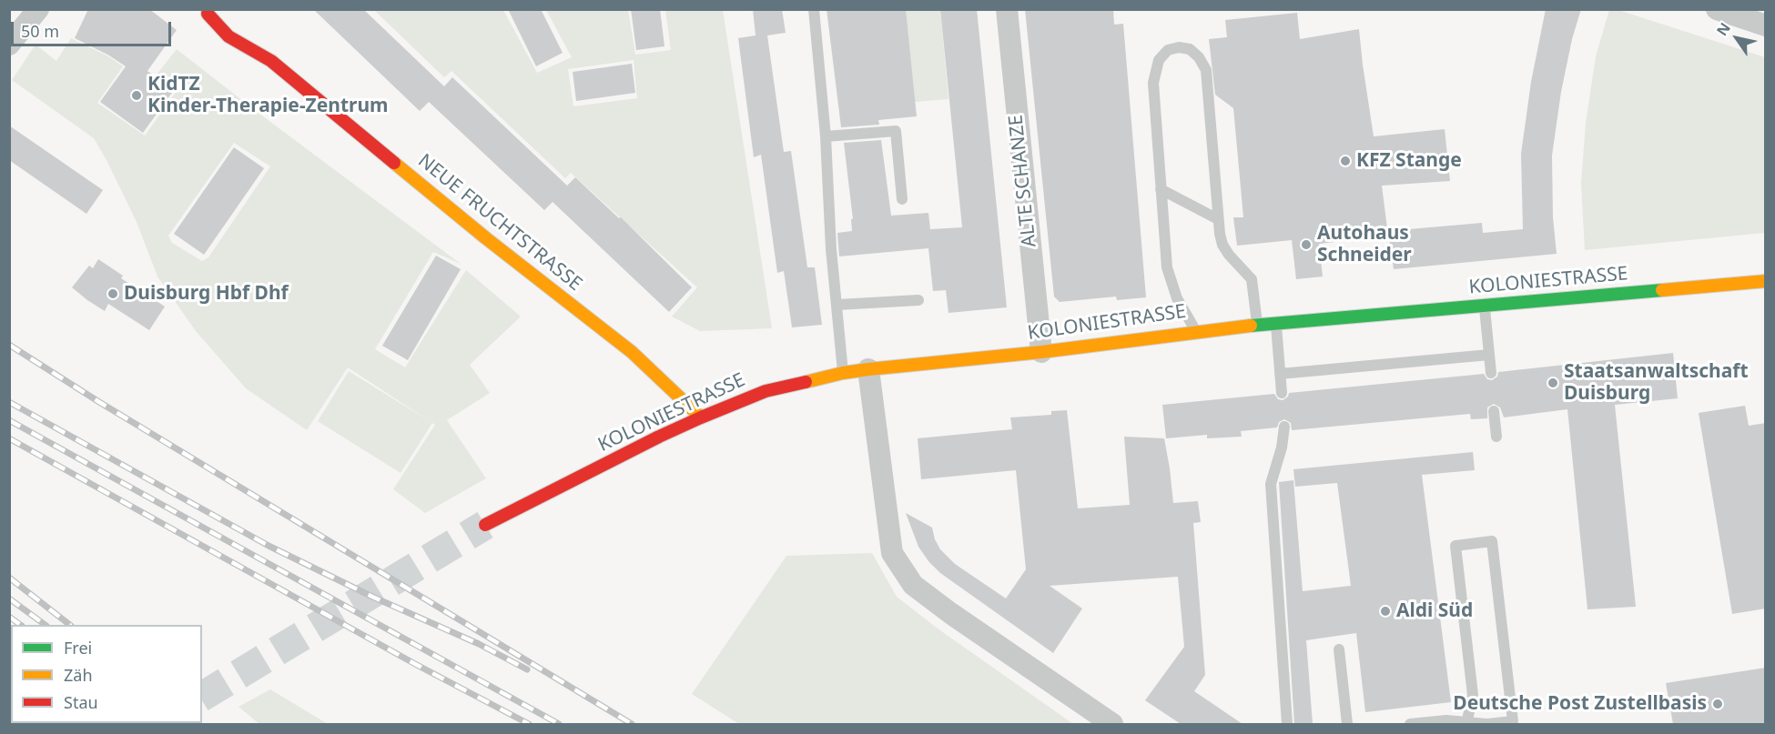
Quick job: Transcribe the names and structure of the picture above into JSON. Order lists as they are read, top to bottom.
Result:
{
  "streets": {
    "main road": ["NEUE FRUCHTSTRASSE", "KOLONIESTRASSE"],
    "street": ["ALTE SCHANZE"]
  },
  "crossings": [
    ["ALTE SCHANZE", "KOLONIESTRASSE"],
    ["NEUE FRUCHTSTRASSE", "KOLONIESTRASSE"]
  ],
  "places": [
    "KidTZ Kinder-Therapie-Zentrum",
    "KFZ Stange",
    "Autohaus Schneider",
    "Duisburg Hbf Dhf",
    "Staatsanwaltschaft Duisburg",
    "Aldi Süd",
    "Deutsche Post Zustellbasis"
  ],
  "legend": ["Frei", "Zäh", "Stau"],
  "scale_bar": "50 m",
  "north": "top left"
}
